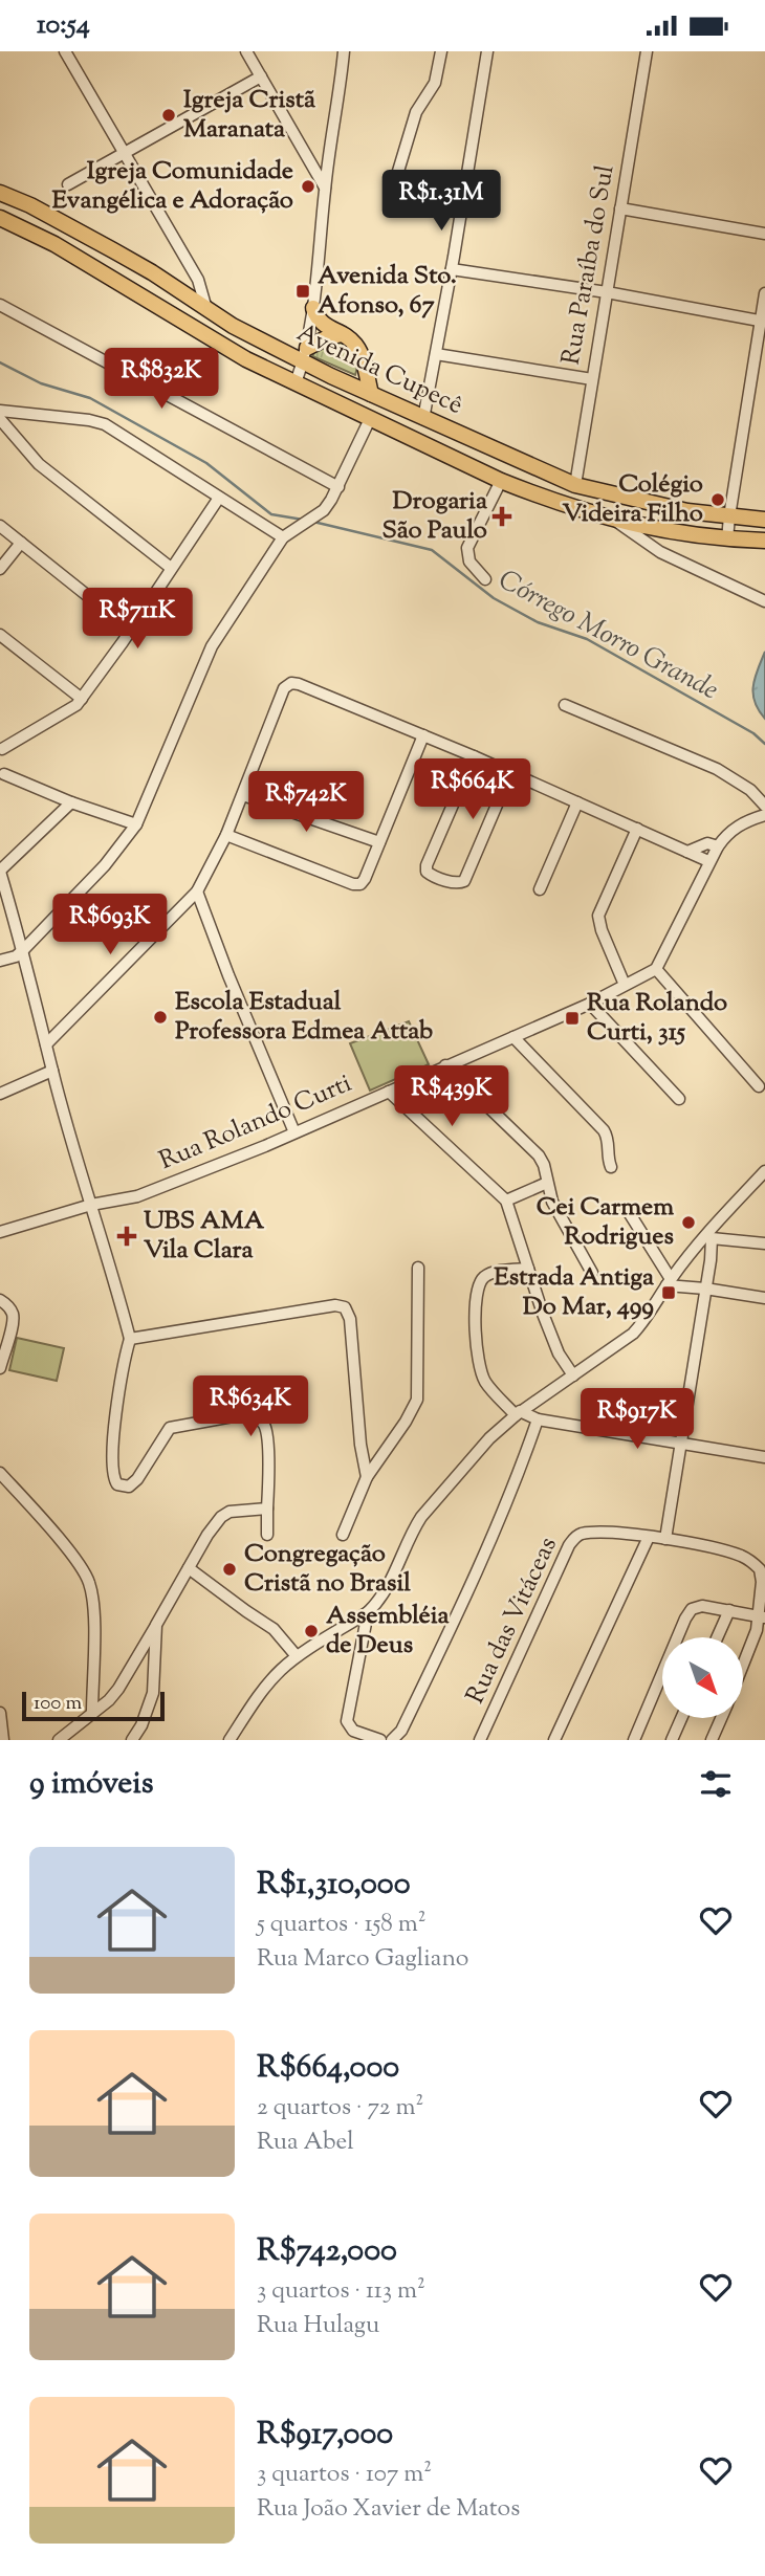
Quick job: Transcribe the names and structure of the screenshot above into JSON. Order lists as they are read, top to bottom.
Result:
{
  "streets": {
    "main road": ["Avenida Cupecê"],
    "street": ["Rua Paraíba do Sul", "Rua Rolando Curti", "Rua das Vitáceas"]
  },
  "crossings": [
    ["Rua Paraíba do Sul", "Avenida Cupecê"]
  ],
  "water": ["Córrego Morro Grande"],
  "places": {
    "other": [
      "Igreja Cristã Maranata",
      "Igreja Comunidade Evangélica e Adoração",
      "Colégio Videira Filho",
      "Escola Estadual Professora Edmea Attab",
      "Cei Carmem Rodrigues",
      "Congregação Cristã no Brasil",
      "Assembléia de Deus"
    ],
    "transit": ["Avenida Sto. Afonso, 67", "Rua Rolando Curti, 315", "Estrada Antiga Do Mar, 499"],
    "health": ["Drogaria São Paulo", "UBS AMA Vila Clara"]
  },
  "scale_bar": "100 m",
  "north": "bottom right",
  "page": {
    "status": "10:54",
    "price": [
      "R$1.31M",
      "R$832K",
      "R$711K",
      "R$664K",
      "R$742K",
      "R$693K",
      "R$439K",
      "R$634K",
      "R$917K"
    ],
    "scale": "100 m",
    "heading": "9 imóveis",
    "list": [
      {
        "name": "R$1,310,000",
        "note": "5 quartos · 158 m² · Rua Marco Gagliano"
      },
      {
        "name": "R$664,000",
        "note": "2 quartos · 72 m² · Rua Abel"
      },
      {
        "name": "R$742,000",
        "note": "3 quartos · 113 m² · Rua Hulagu"
      },
      {
        "name": "R$917,000",
        "note": "3 quartos · 107 m² · Rua João Xavier de Matos"
      }
    ]
  }
}
